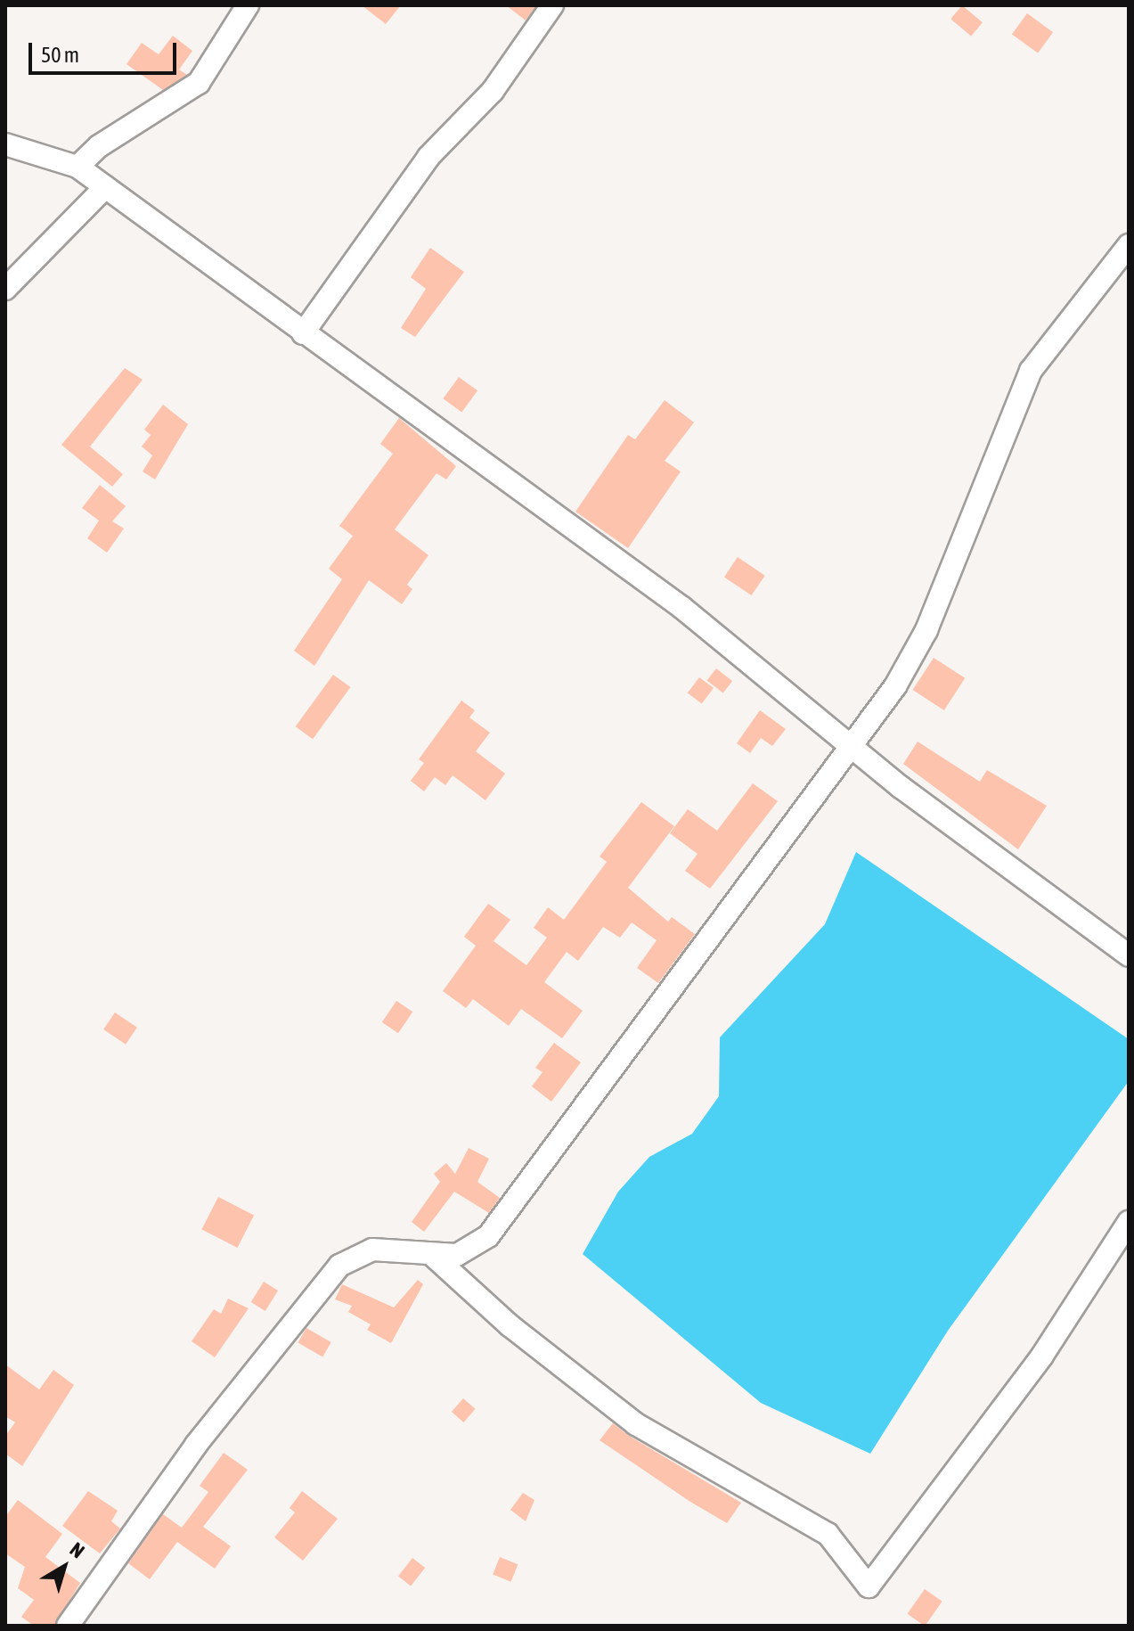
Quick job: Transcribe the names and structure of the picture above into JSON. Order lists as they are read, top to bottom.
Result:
{
  "scale_bar": "50 m",
  "north": "top right"
}
